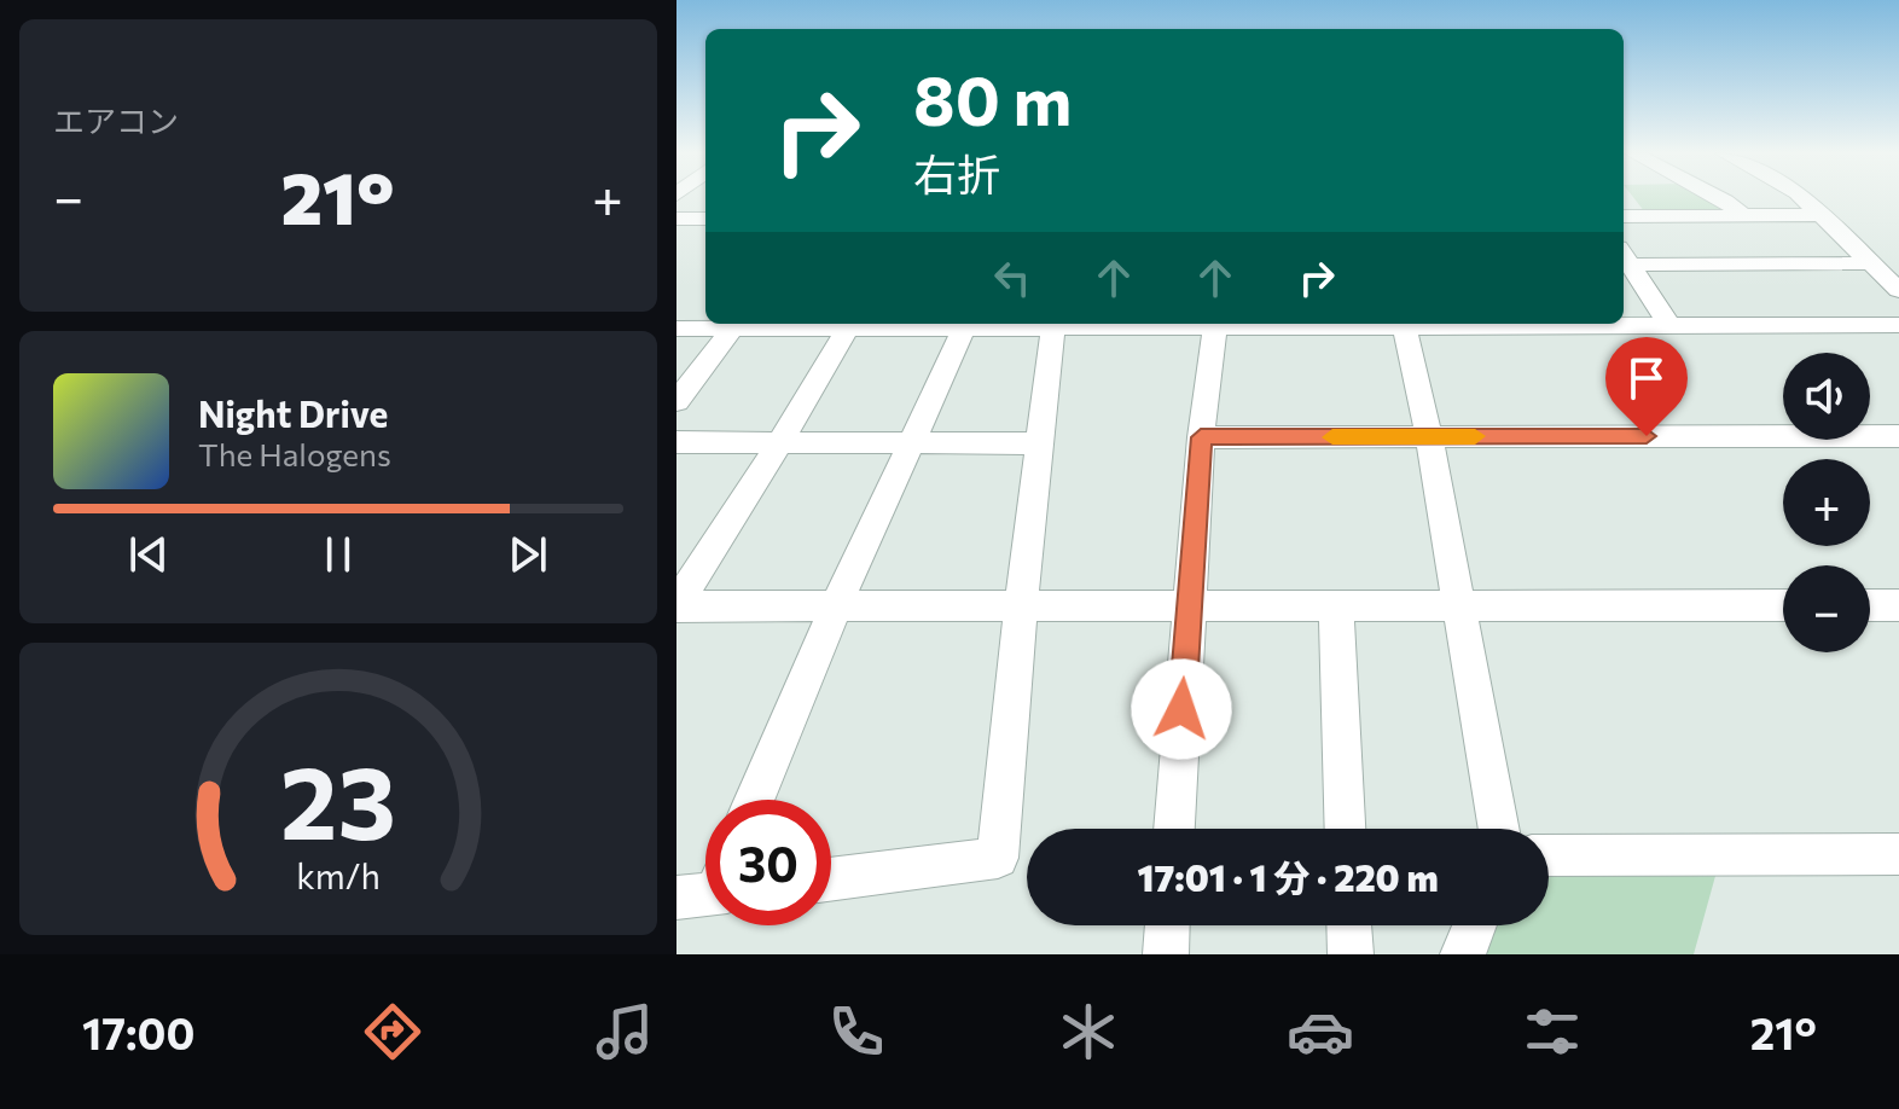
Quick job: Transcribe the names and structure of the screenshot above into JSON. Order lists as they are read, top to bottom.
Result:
{
  "page": {
    "tile": "エアコン",
    "turn": ["80 m", "右折"],
    "heat": ["−", "21°", "+"],
    "map_buttons": ["+", "−"],
    "song": ["Night Drive", "The Halogens"],
    "limit": "30",
    "trip": "17:01 · 1 分 · 220 m",
    "tabs": ["17:00", "21°"],
    "gauge": ["23", "km/h"]
  }
}
